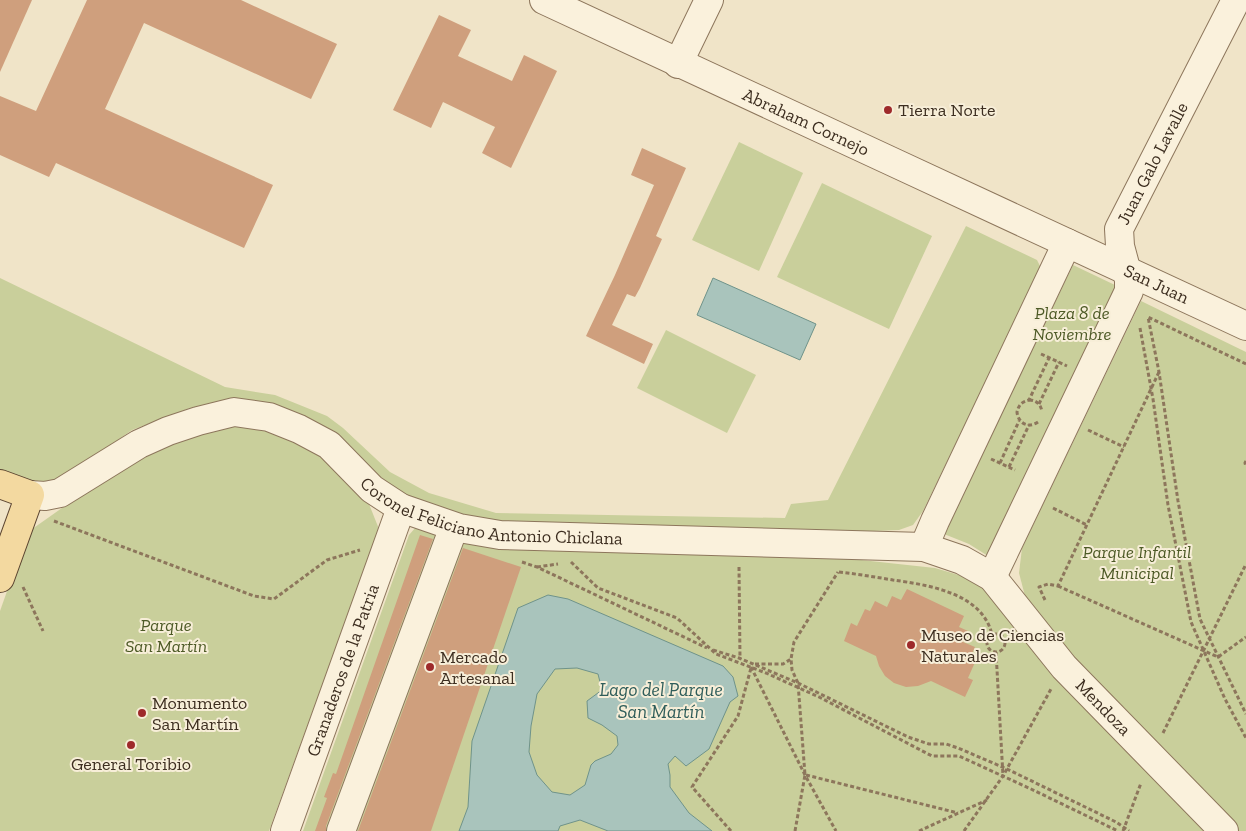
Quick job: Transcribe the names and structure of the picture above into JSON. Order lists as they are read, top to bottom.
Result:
{
  "streets": {
    "street": [
      "Abraham Cornejo",
      "Juan Galo Lavalle",
      "San Juan",
      "Coronel Feliciano Antonio Chiclana",
      "Granaderos de la Patria",
      "Mendoza"
    ]
  },
  "crossings": [
    ["Abraham Cornejo", "San Juan"],
    ["Juan Galo Lavalle", "San Juan"],
    ["Juan Galo Lavalle", "Coronel Feliciano Antonio Chiclana"],
    ["Juan Galo Lavalle", "Mendoza"],
    ["Coronel Feliciano Antonio Chiclana", "Granaderos de la Patria"],
    ["Coronel Feliciano Antonio Chiclana", "Mendoza"]
  ],
  "water": ["Lago del Parque San Martín"],
  "parks": ["Plaza 8 de Noviembre", "Parque Infantil Municipal", "Parque San Martín"],
  "places": [
    "Tierra Norte",
    "Museo de Ciencias Naturales",
    "Mercado Artesanal",
    "Monumento San Martín",
    "General Toribio"
  ]
}
